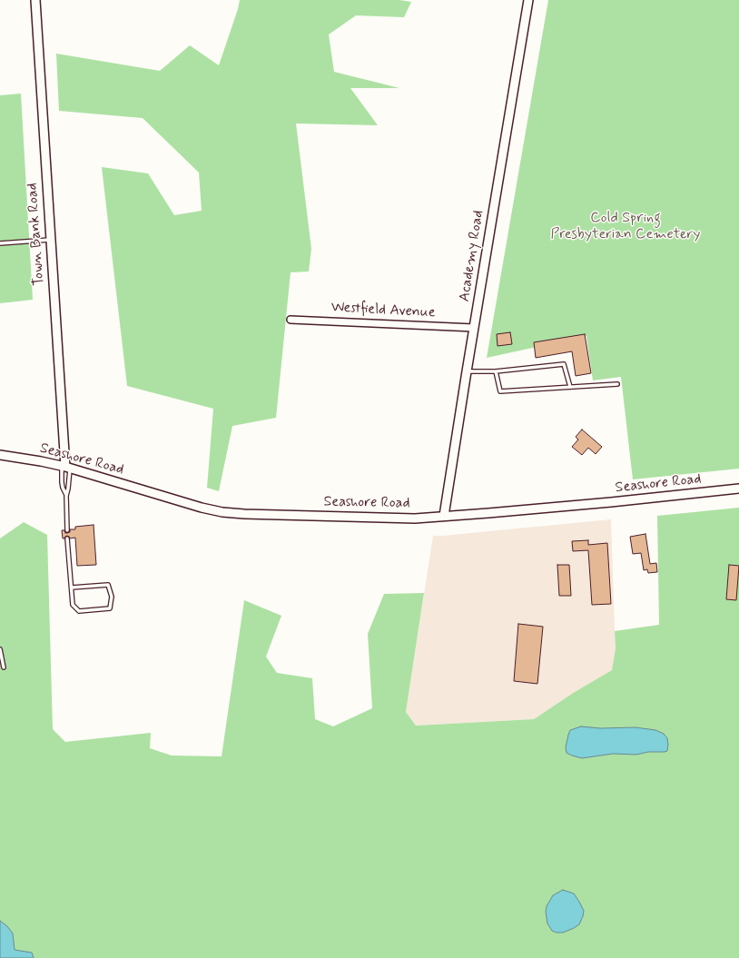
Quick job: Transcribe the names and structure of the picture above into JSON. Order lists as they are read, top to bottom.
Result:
{
  "streets": {
    "street": [
      "Town Bank Road",
      "Academy Road",
      "Westfield Avenue",
      "Seashore Road"
    ]
  },
  "crossings": [
    ["Town Bank Road", "Seashore Road"],
    ["Academy Road", "Westfield Avenue"],
    ["Academy Road", "Seashore Road"]
  ],
  "parks": ["Cold Spring Presbyterian Cemetery"]
}
